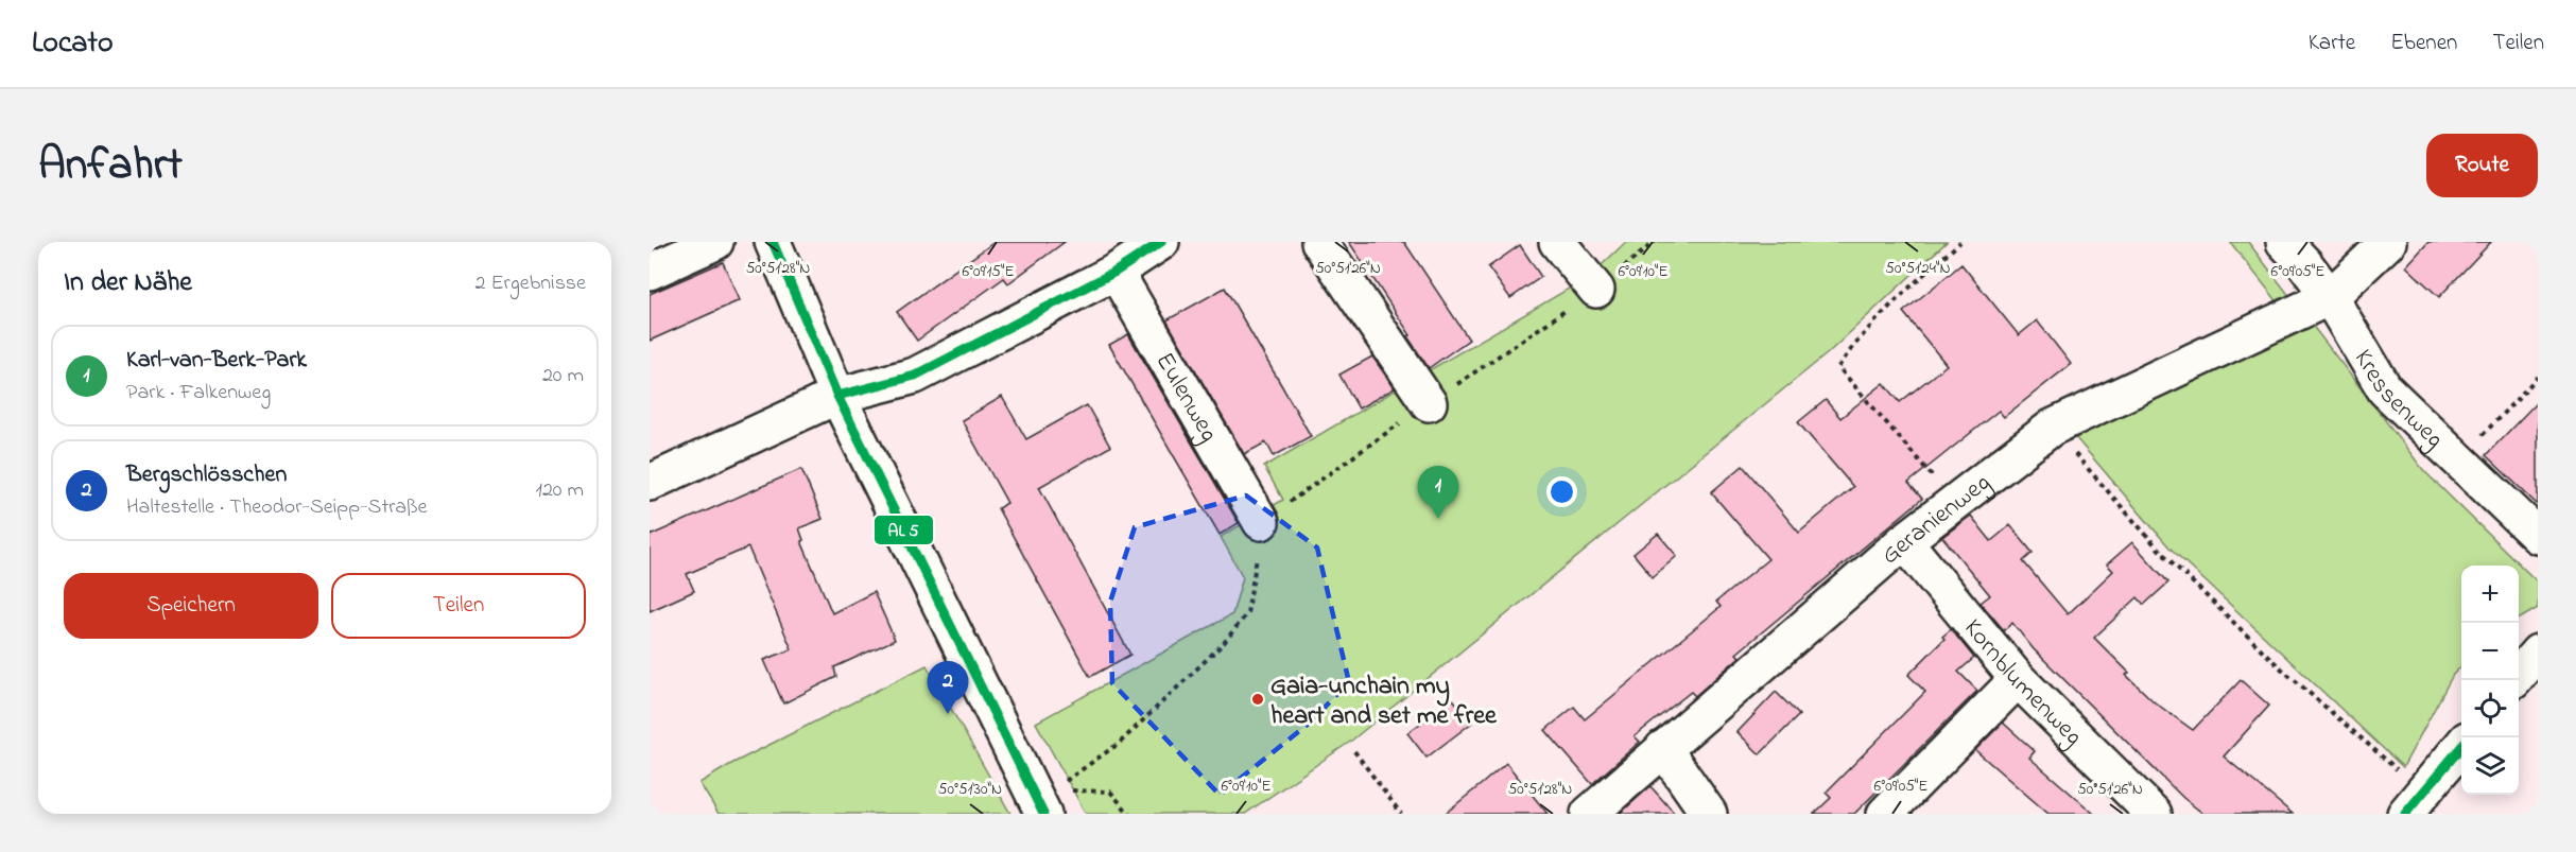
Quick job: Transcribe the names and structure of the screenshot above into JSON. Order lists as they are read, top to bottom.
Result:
{
  "streets": {
    "street": [
      "Kressenweg",
      "Eulenweg",
      "Geranienweg",
      "Kornblumenweg"
    ]
  },
  "crossings": [
    ["Kressenweg", "Geranienweg"],
    ["Geranienweg", "Kornblumenweg"]
  ],
  "places": ["Gaia-unchain my heart and set me free"],
  "page": {
    "header": "Locato",
    "nav": ["Karte", "Ebenen", "Teilen"],
    "title": "Anfahrt",
    "buttons": [
      "Route",
      ["Speichern", "Teilen"]
    ],
    "heading": ["In der Nähe", "2 Ergebnisse"],
    "list": [
      {
        "mark": "1",
        "name": "Karl-van-Berk-Park",
        "note": "Park · Falkenweg",
        "value": "20 m"
      },
      {
        "mark": "2",
        "name": "Bergschlösschen",
        "note": "Haltestelle · Theodor-Seipp-Straße",
        "value": "120 m"
      }
    ],
    "pins": ["1", "2"],
    "map_buttons": ["+", "−"]
  },
  "coordinates": [
    "50°51'28\"N",
    "50°51'26\"N",
    "50°51'24\"N",
    "6°09'15\"E",
    "6°09'10\"E",
    "6°09'05\"E",
    "50°51'30\"N"
  ]
}
